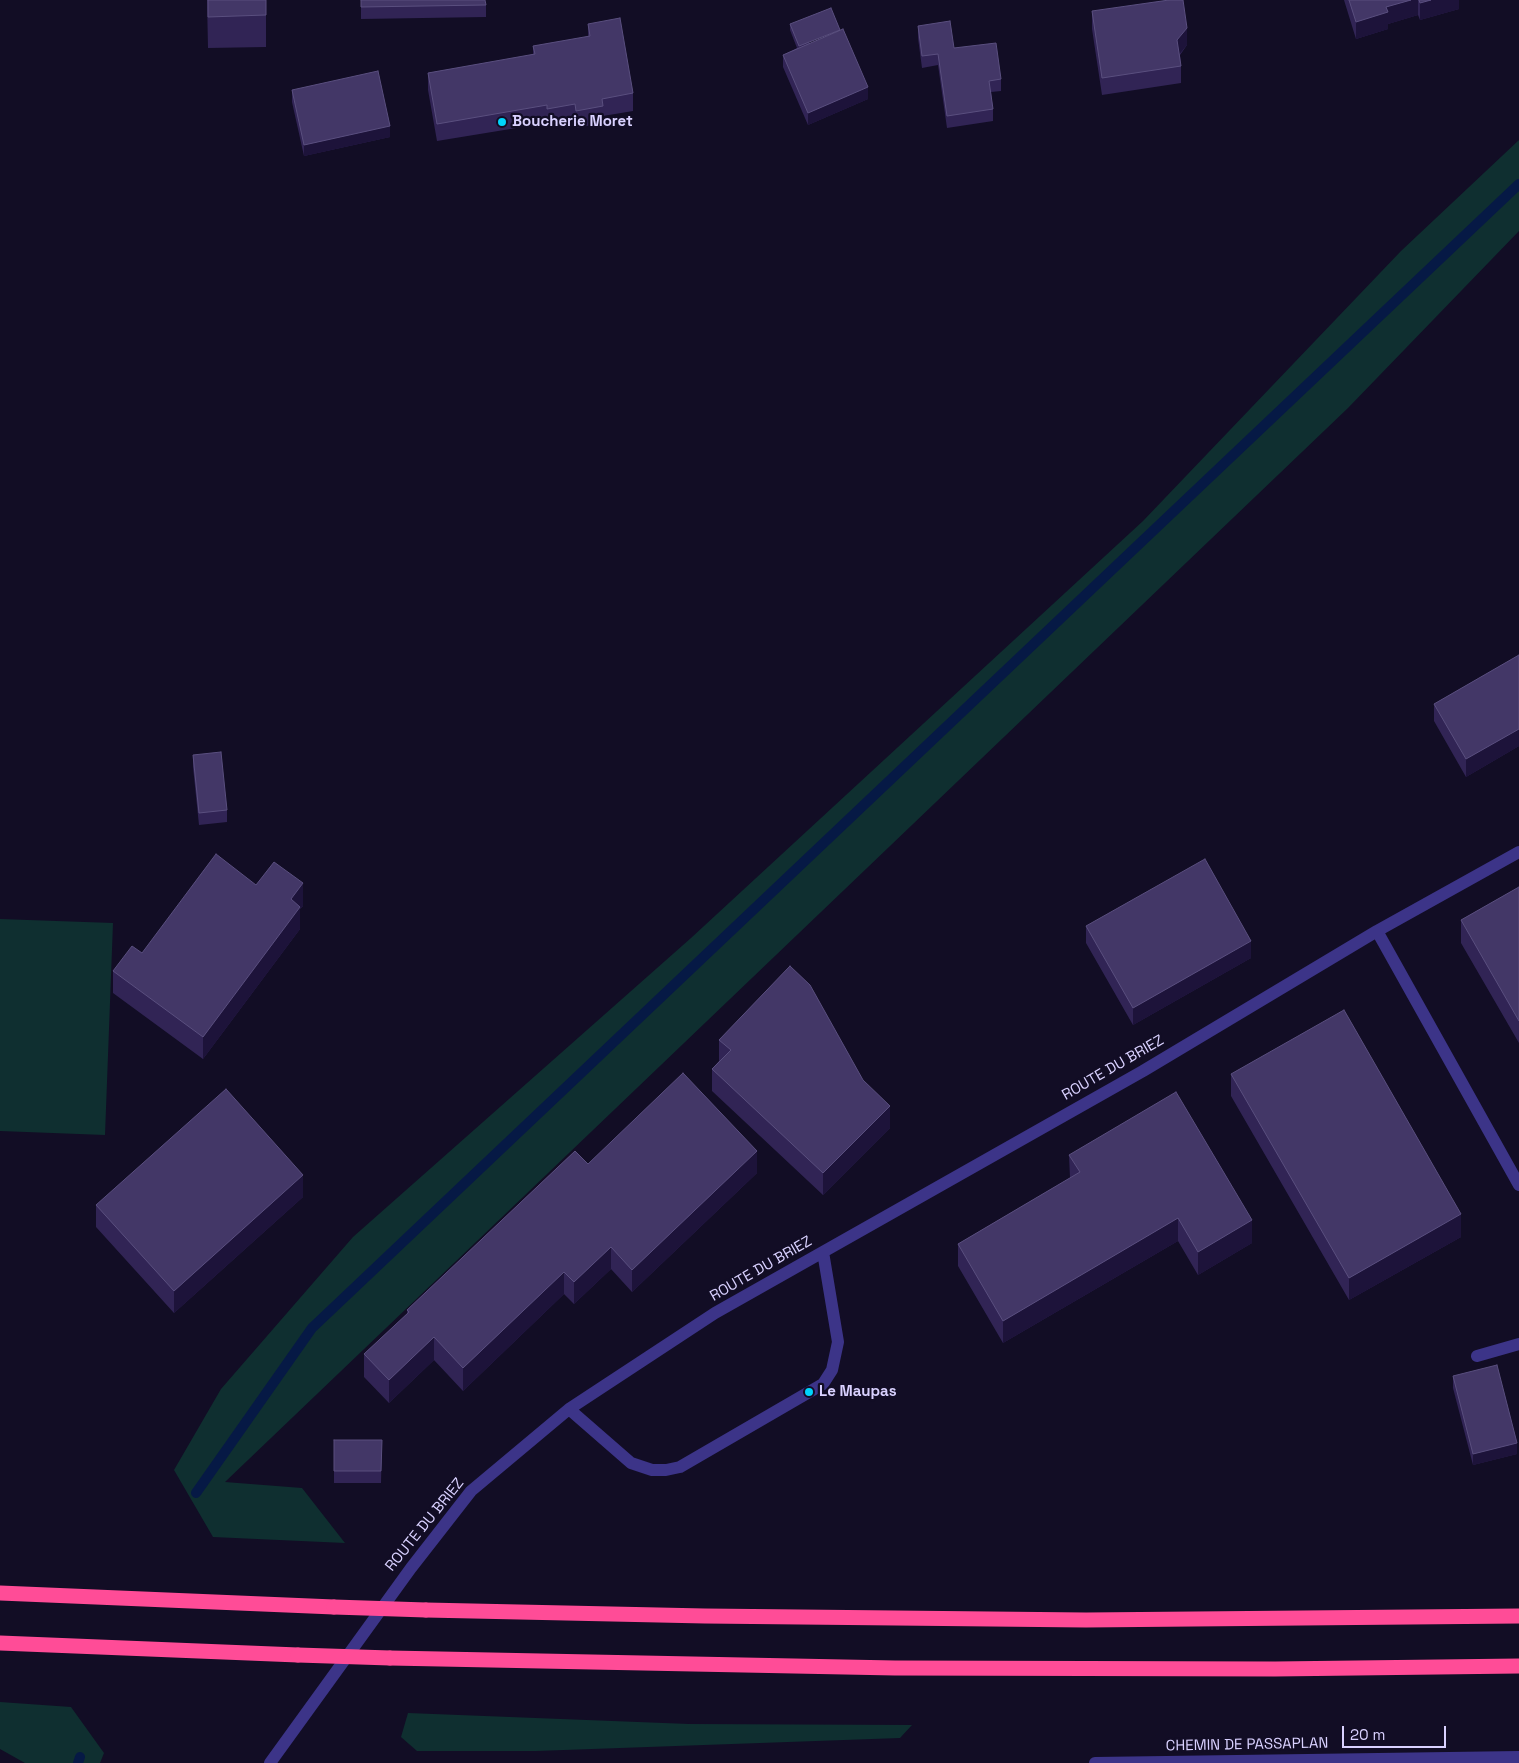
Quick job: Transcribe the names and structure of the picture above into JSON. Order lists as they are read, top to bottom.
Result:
{
  "streets": {
    "street": ["ROUTE DU BRIEZ", "CHEMIN DE PASSAPLAN"]
  },
  "places": ["Boucherie Moret", "Le Maupas"],
  "scale_bar": "20 m"
}
